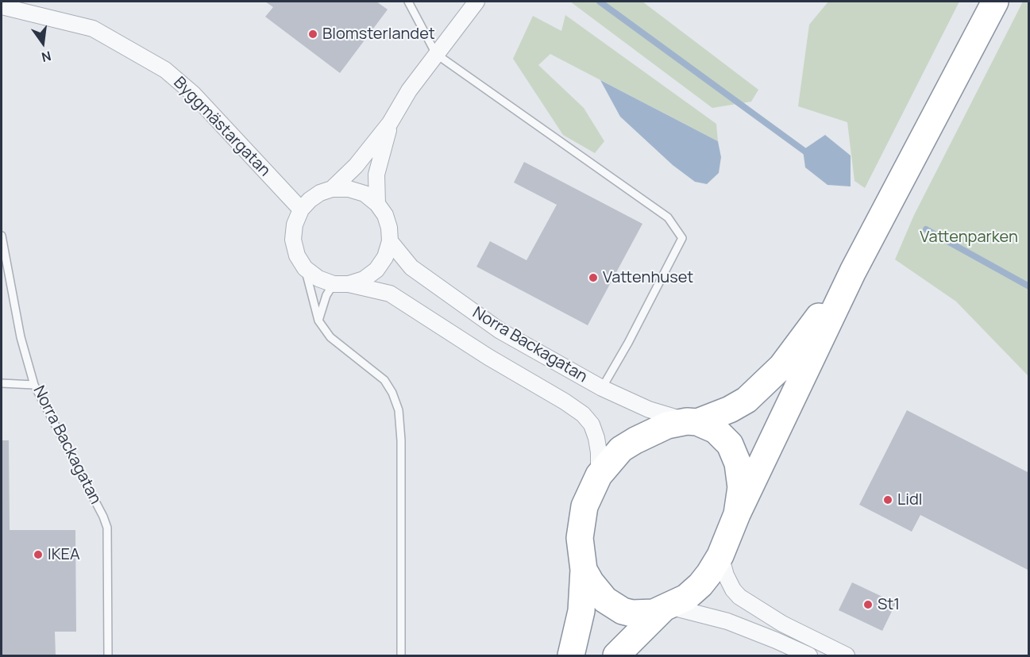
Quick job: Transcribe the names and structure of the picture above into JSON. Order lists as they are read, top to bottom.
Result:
{
  "streets": {
    "street": ["Byggmästargatan", "Norra Backagatan"]
  },
  "crossings": [
    ["Byggmästargatan", "Norra Backagatan"]
  ],
  "parks": ["Vattenparken"],
  "places": [
    "Blomsterlandet",
    "Vattenhuset",
    "Lidl",
    "IKEA",
    "St1"
  ],
  "north": "bottom"
}
